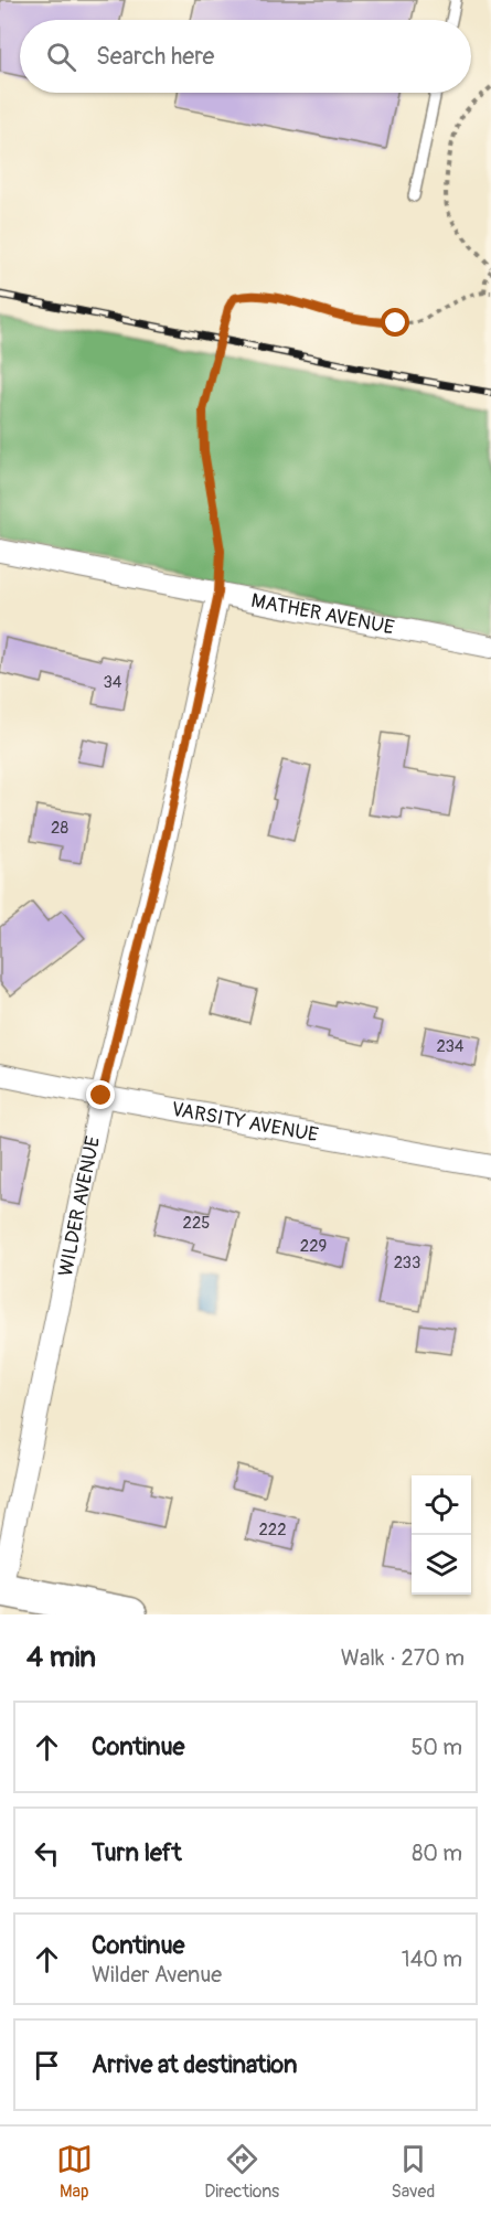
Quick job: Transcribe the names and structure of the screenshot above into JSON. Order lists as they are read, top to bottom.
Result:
{
  "streets": {
    "street": ["MATHER AVENUE", "VARSITY AVENUE", "WILDER AVENUE"]
  },
  "crossings": [
    ["MATHER AVENUE", "WILDER AVENUE"],
    ["VARSITY AVENUE", "WILDER AVENUE"]
  ],
  "house_numbers": [
    "34",
    "28",
    "234",
    "225",
    "229",
    "233",
    "222"
  ],
  "page": {
    "search": "Search here",
    "heading": ["4 min", "Walk · 270 m"],
    "list": [
      ["Continue", "50 m"],
      ["Turn left", "80 m"],
      ["Continue", "Wilder Avenue", "140 m"],
      "Arrive at destination"
    ],
    "nav": ["Map", "Directions", "Saved"]
  }
}
